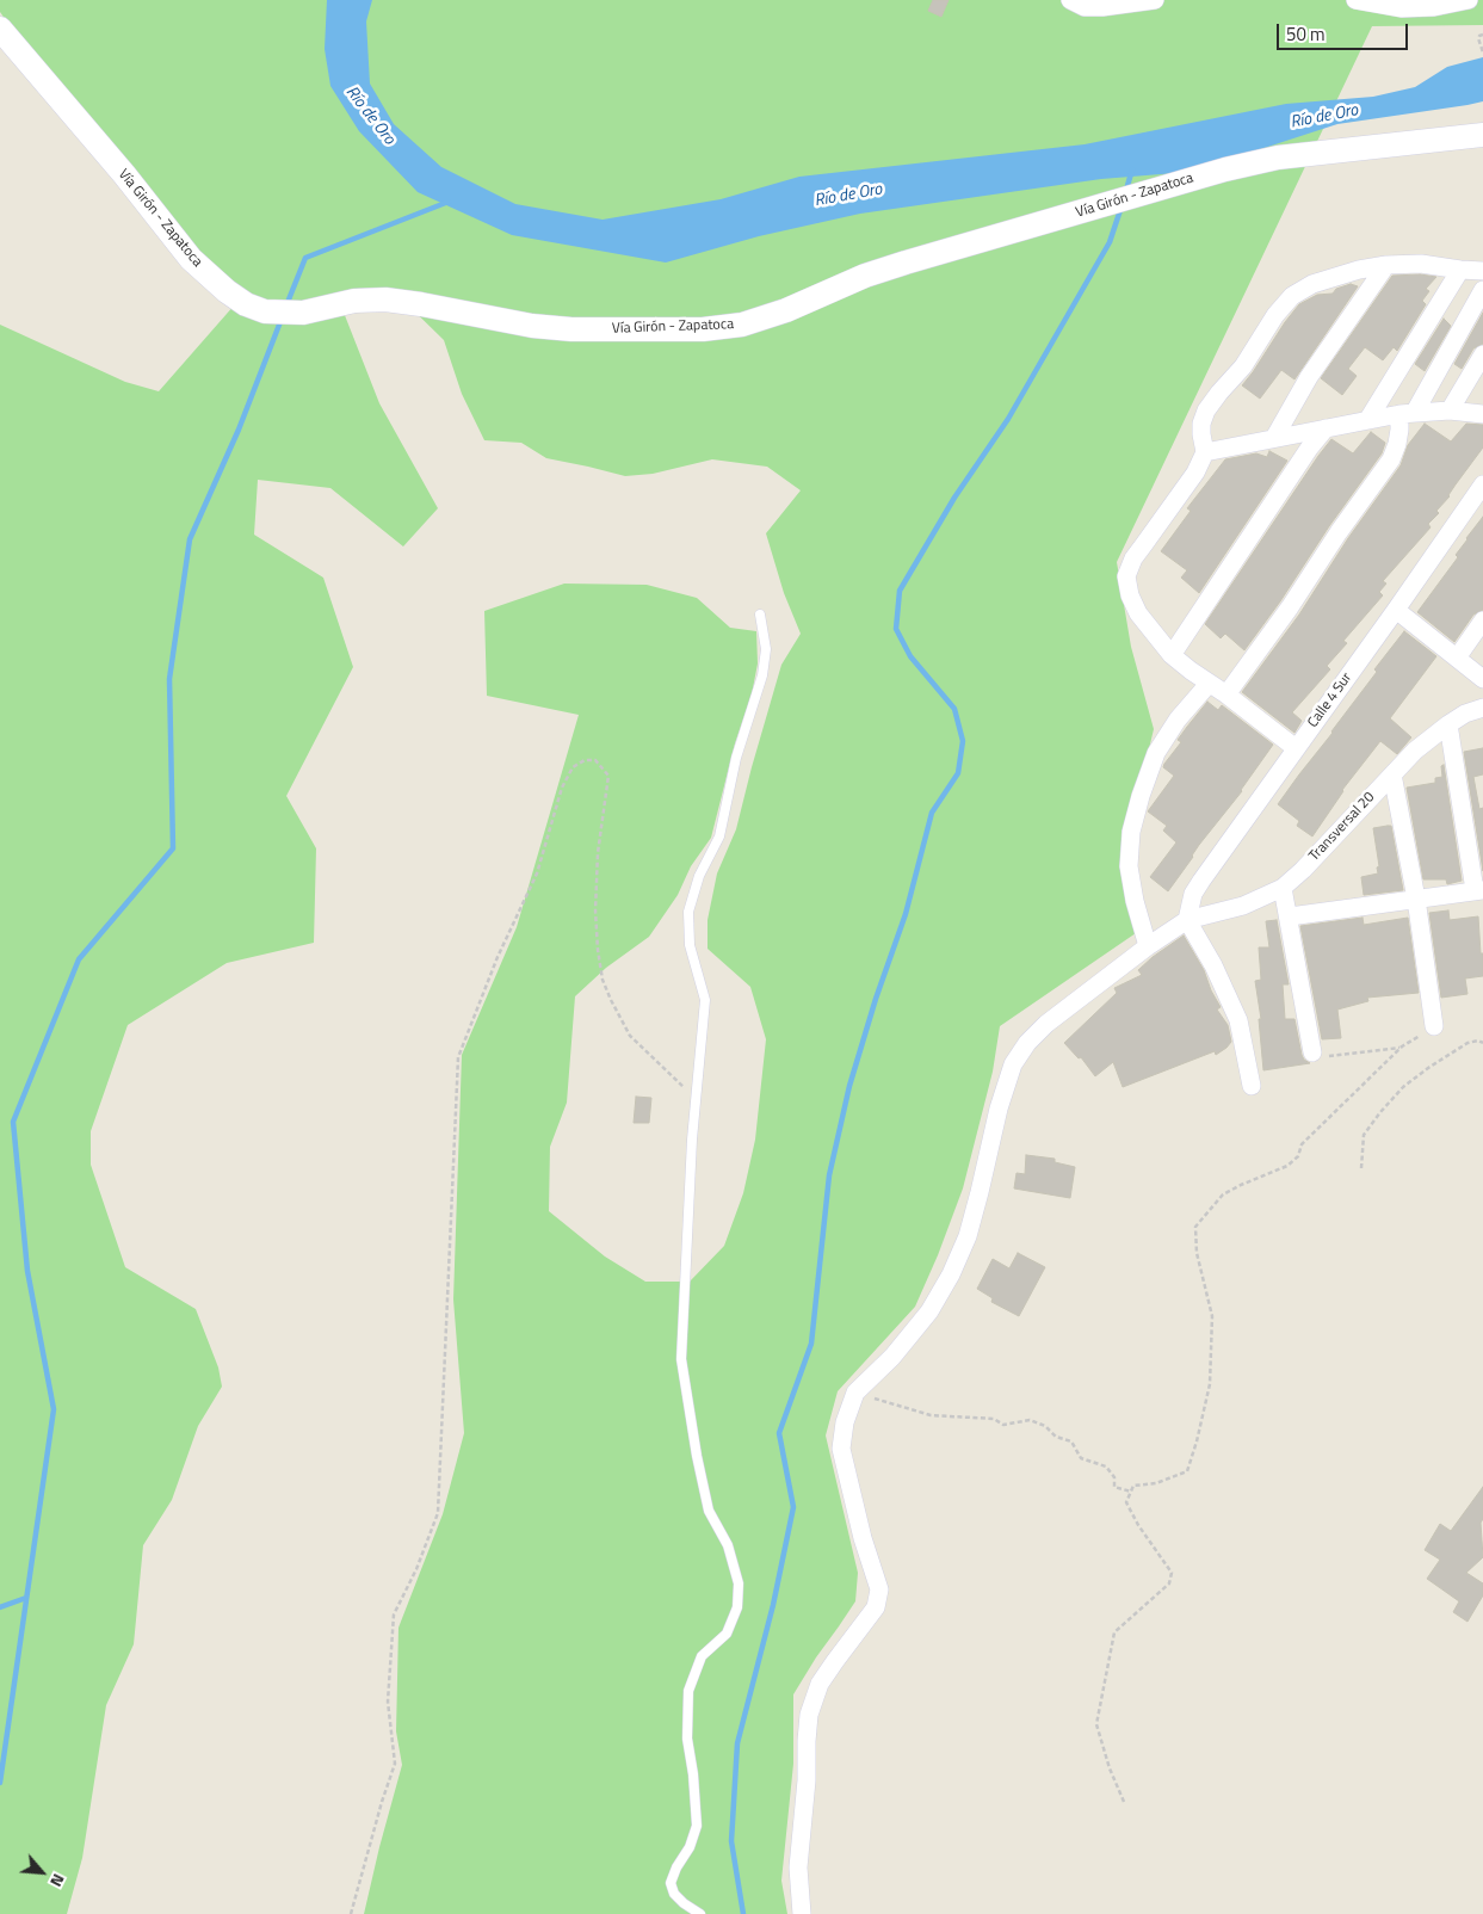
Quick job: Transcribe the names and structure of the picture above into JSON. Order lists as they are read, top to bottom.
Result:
{
  "streets": {
    "main road": ["Vía Girón - Zapatoca"],
    "street": ["Calle 4 Sur", "Transversal 20"]
  },
  "crossings": [
    ["Calle 4 Sur", "Transversal 20"]
  ],
  "water": ["Río de Oro"],
  "scale_bar": "50 m",
  "north": "bottom right"
}
